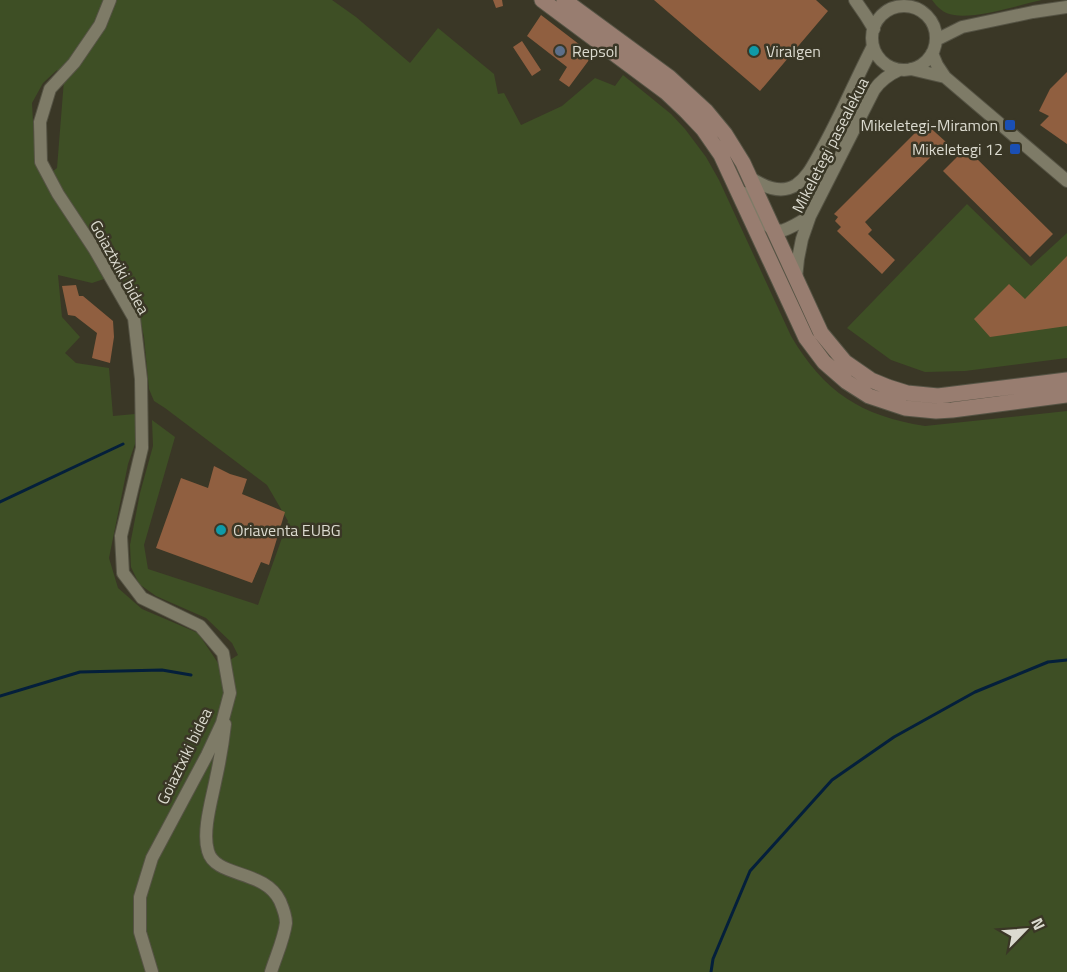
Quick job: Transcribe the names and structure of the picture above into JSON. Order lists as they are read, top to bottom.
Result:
{
  "streets": {
    "street": ["Mikeletegi pasealekua", "Goiaztxiki bidea"]
  },
  "places": {
    "other": ["Repsol", "Viralgen", "Oriaventa EUBG"],
    "transit": ["Mikeletegi-Miramon", "Mikeletegi 12"]
  },
  "north": "top right"
}
